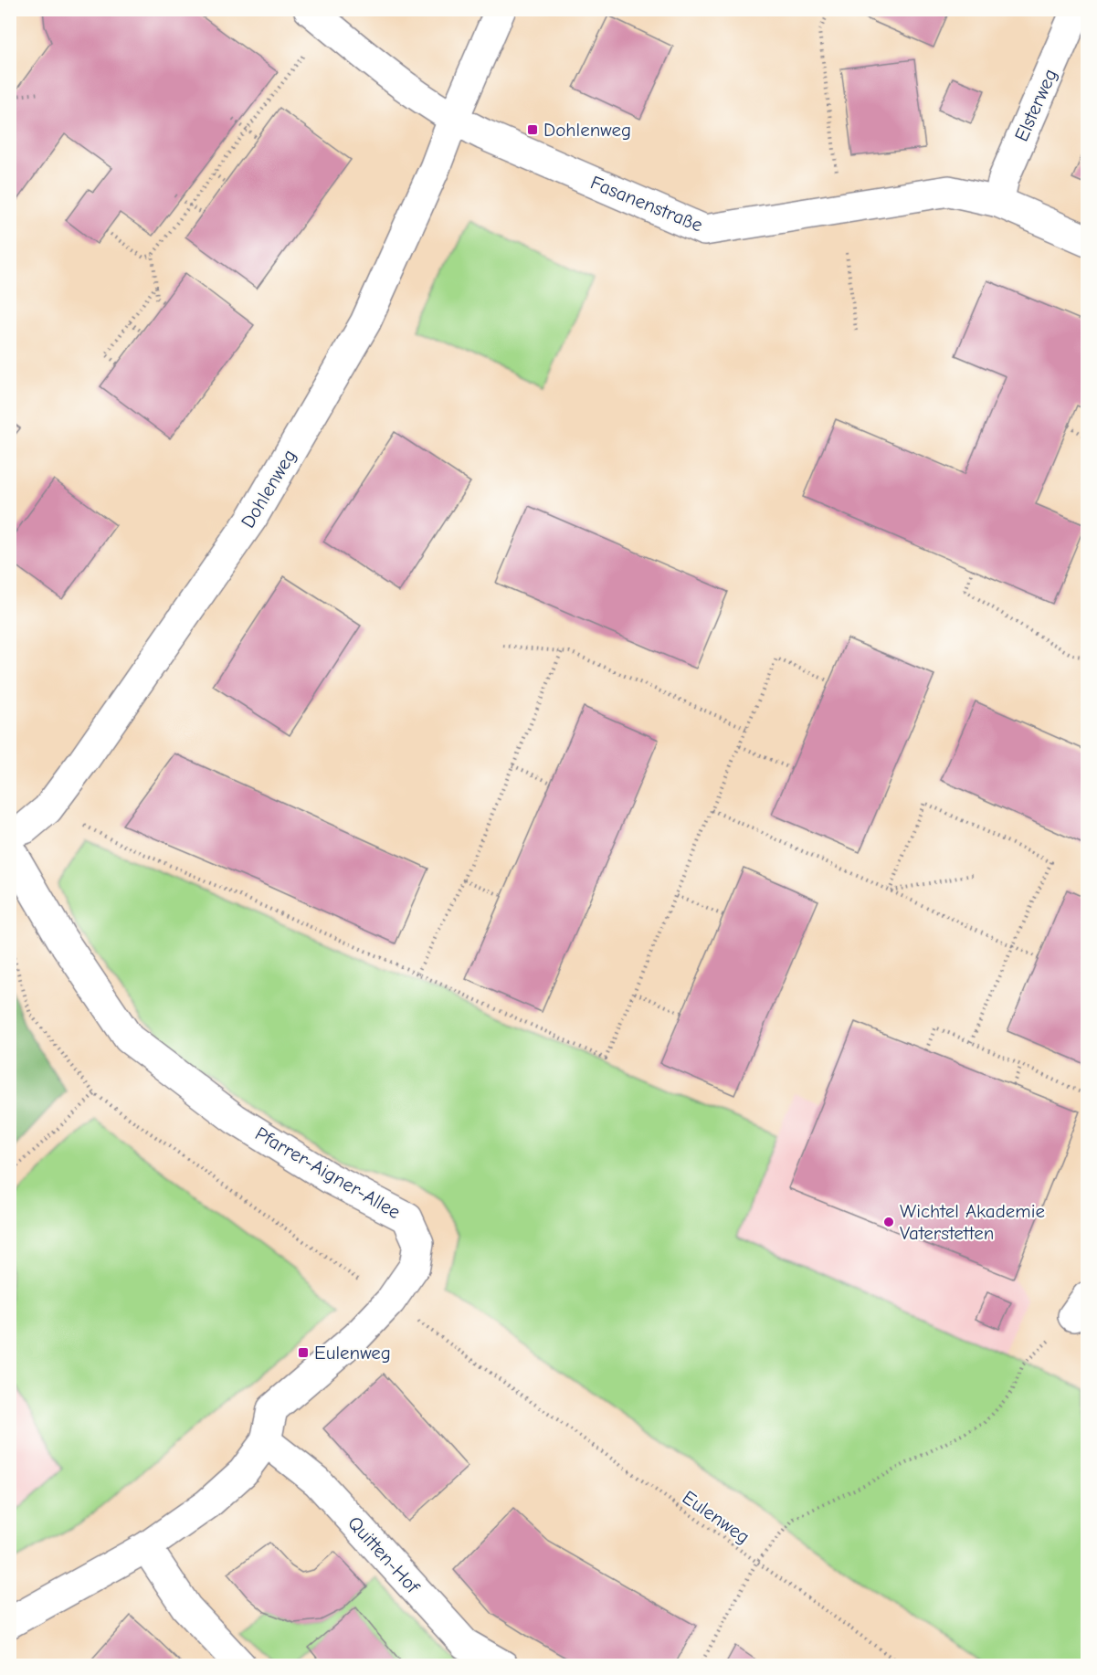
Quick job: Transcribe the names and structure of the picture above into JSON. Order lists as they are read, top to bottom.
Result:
{
  "streets": {
    "street": [
      "Elsterweg",
      "Fasanenstraße",
      "Dohlenweg",
      "Pfarrer-Aigner-Allee",
      "Quitten-Hof"
    ],
    "path": ["Eulenweg"]
  },
  "crossings": [
    ["Elsterweg", "Fasanenstraße"],
    ["Fasanenstraße", "Dohlenweg"],
    ["Pfarrer-Aigner-Allee", "Eulenweg"],
    ["Pfarrer-Aigner-Allee", "Quitten-Hof"]
  ],
  "places": {
    "transit": ["Dohlenweg", "Eulenweg"],
    "other": ["Wichtel Akademie Vaterstetten"]
  }
}
